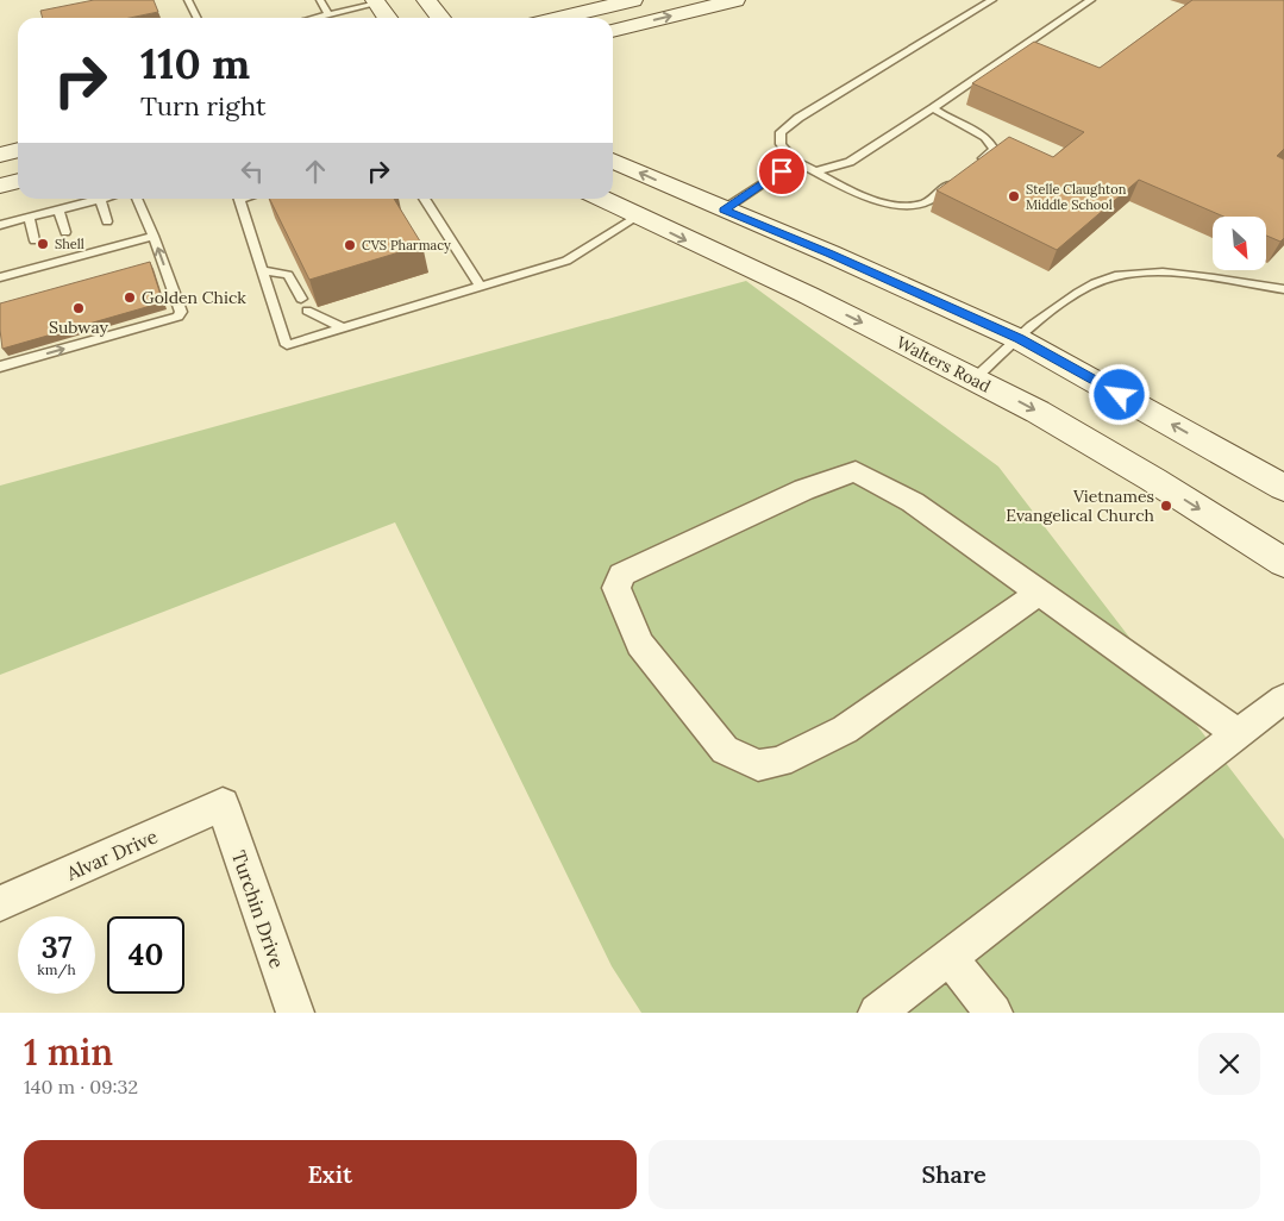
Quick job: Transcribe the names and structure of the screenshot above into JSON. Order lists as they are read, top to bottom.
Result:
{
  "streets": {
    "street": ["Walters Road", "Alvar Drive", "Turchin Drive"]
  },
  "crossings": [
    ["Alvar Drive", "Turchin Drive"]
  ],
  "places": [
    "Stelle Claughton Middle School",
    "Shell",
    "CVS Pharmacy",
    "Golden Chick",
    "Subway",
    "Vietnames Evangelical Church"
  ],
  "north": "bottom right",
  "page": {
    "turn": ["110 m", "Turn right"],
    "speed": "37 km/h",
    "limit": "40",
    "heading": ["1 min", "140 m · 09:32"],
    "buttons": ["Exit", "Share"]
  }
}
